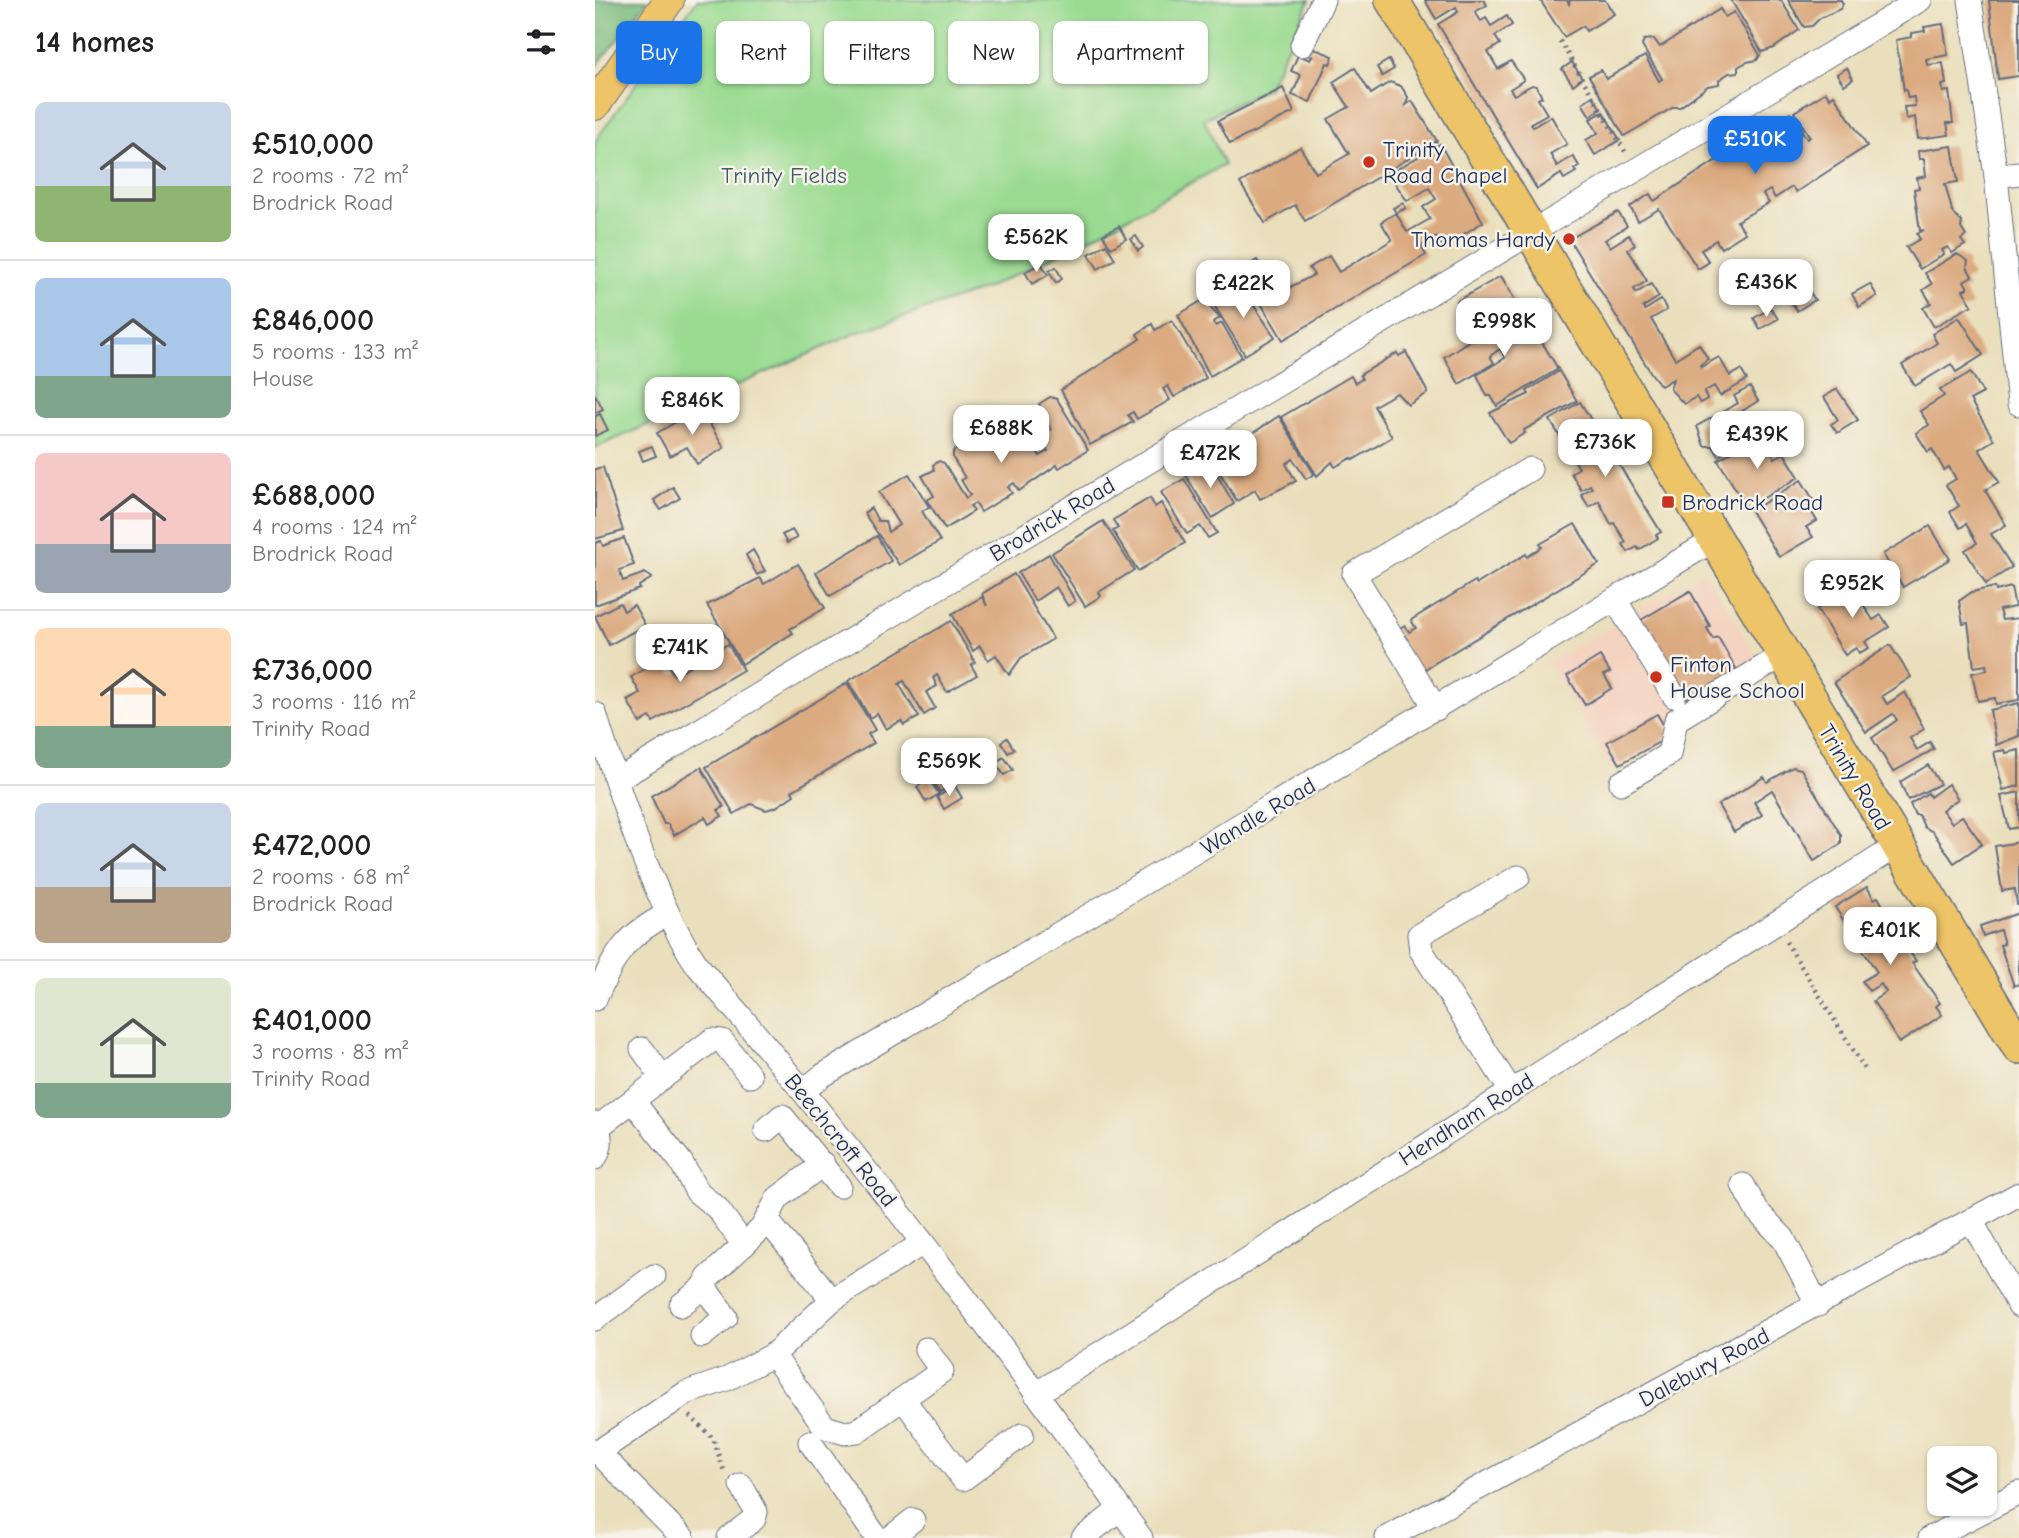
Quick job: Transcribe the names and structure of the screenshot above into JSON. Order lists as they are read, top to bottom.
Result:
{
  "streets": {
    "highway": ["Trinity Road"],
    "street": [
      "Brodrick Road",
      "Wandle Road",
      "Hendham Road",
      "Beechcroft Road",
      "Dalebury Road"
    ]
  },
  "crossings": [
    ["Brodrick Road", "Trinity Road"],
    ["Brodrick Road", "Beechcroft Road"],
    ["Trinity Road", "Wandle Road"],
    ["Trinity Road", "Hendham Road"],
    ["Wandle Road", "Beechcroft Road"],
    ["Hendham Road", "Beechcroft Road"]
  ],
  "parks": ["Trinity Fields"],
  "places": {
    "other": ["Trinity Road Chapel", "Thomas Hardy", "Finton House School"],
    "transit": ["Brodrick Road"]
  },
  "page": {
    "heading": "14 homes",
    "chip": [
      "Buy",
      "Rent",
      "Filters",
      "New",
      "Apartment"
    ],
    "list": [
      {
        "name": "£510,000",
        "note": "2 rooms · 72 m² · Brodrick Road"
      },
      {
        "name": "£846,000",
        "note": "5 rooms · 133 m² · House"
      },
      {
        "name": "£688,000",
        "note": "4 rooms · 124 m² · Brodrick Road"
      },
      {
        "name": "£736,000",
        "note": "3 rooms · 116 m² · Trinity Road"
      },
      {
        "name": "£472,000",
        "note": "2 rooms · 68 m² · Brodrick Road"
      },
      {
        "name": "£401,000",
        "note": "3 rooms · 83 m² · Trinity Road"
      }
    ],
    "price": [
      "£510K",
      "£562K",
      "£436K",
      "£422K",
      "£998K",
      "£846K",
      "£688K",
      "£439K",
      "£736K",
      "£472K",
      "£952K",
      "£741K",
      "£569K",
      "£401K"
    ]
  }
}
